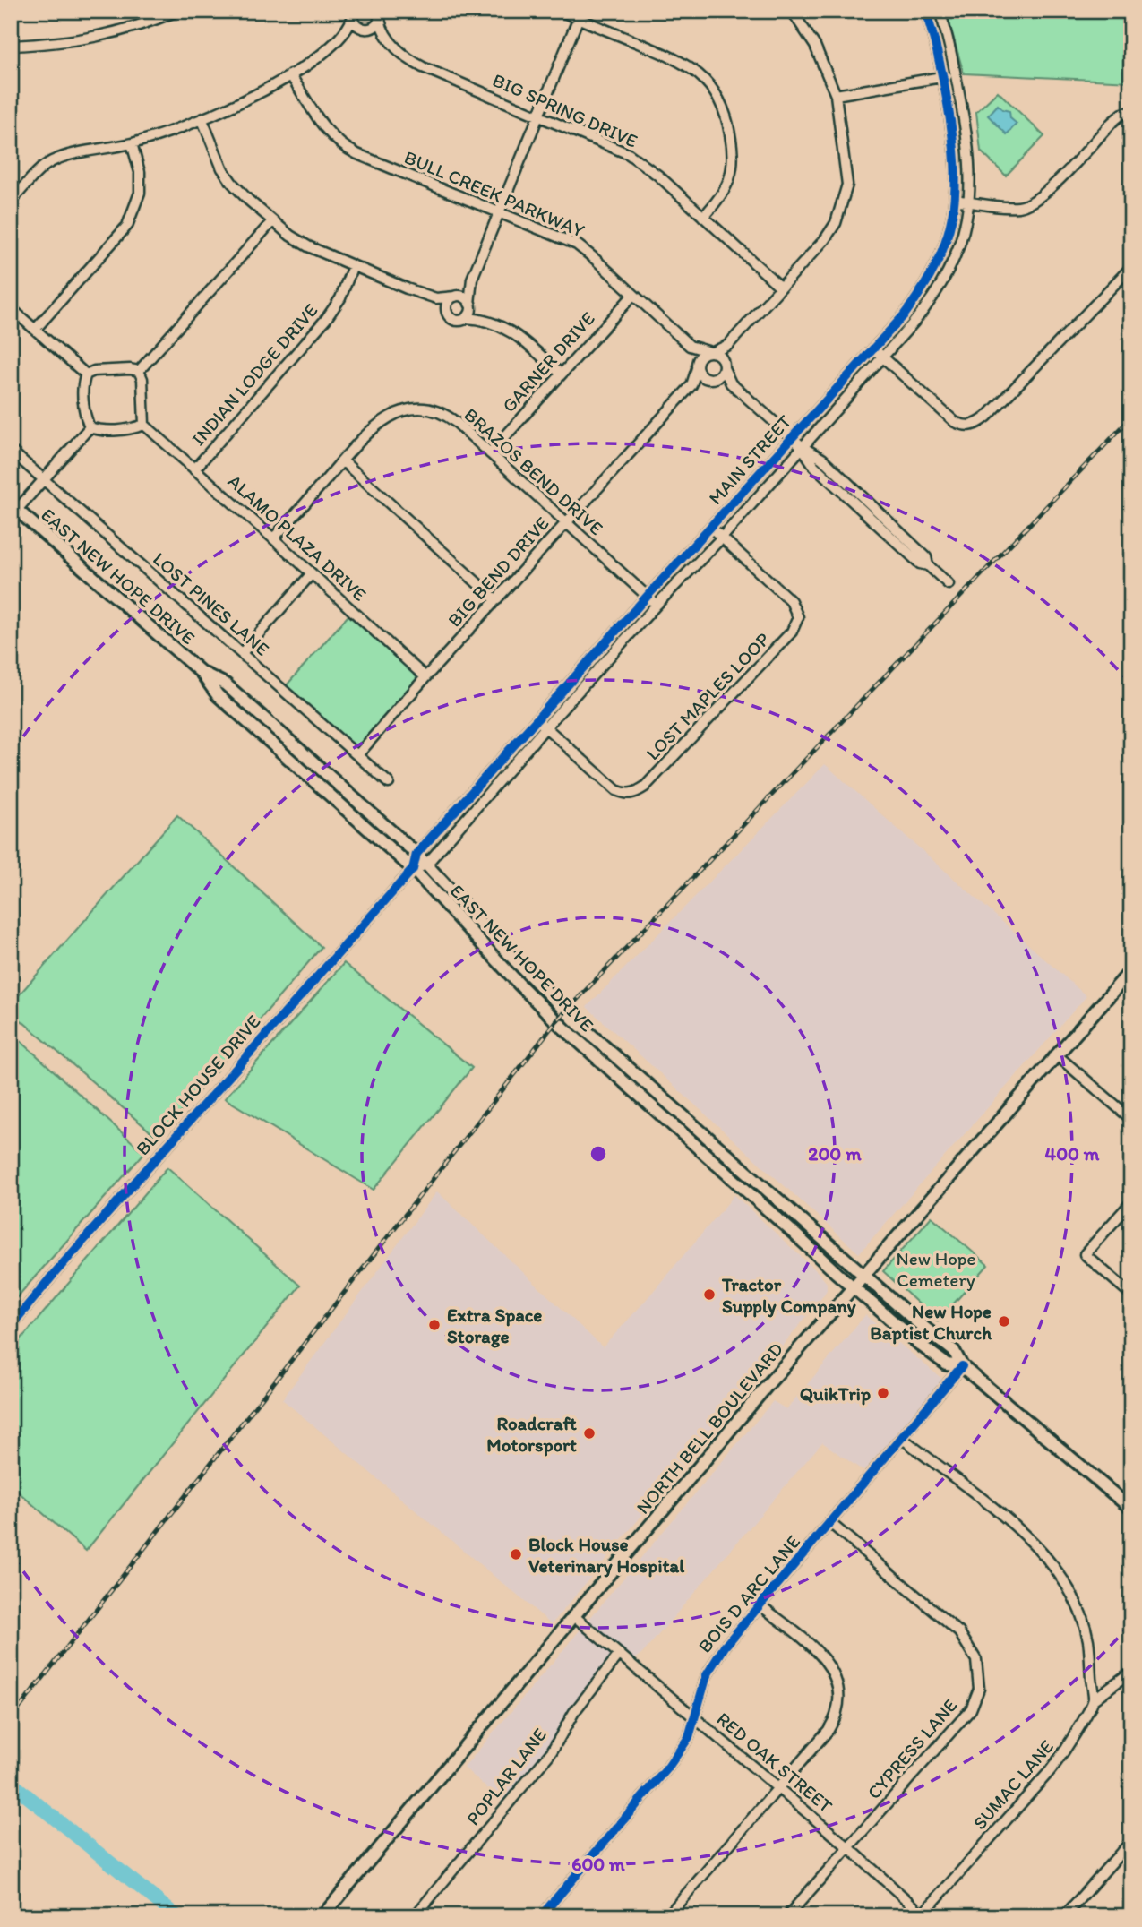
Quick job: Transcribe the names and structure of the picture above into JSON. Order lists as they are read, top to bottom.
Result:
{
  "streets": {
    "main road": ["EAST NEW HOPE DRIVE", "NORTH BELL BOULEVARD"],
    "street": [
      "BIG SPRING DRIVE",
      "BULL CREEK PARKWAY",
      "GARNER DRIVE",
      "INDIAN LODGE DRIVE",
      "MAIN STREET",
      "BRAZOS BEND DRIVE",
      "ALAMO PLAZA DRIVE",
      "BIG BEND DRIVE",
      "LOST PINES LANE",
      "LOST MAPLES LOOP",
      "BLOCK HOUSE DRIVE",
      "BOIS D ARC LANE",
      "CYPRESS LANE",
      "RED OAK STREET",
      "POPLAR LANE",
      "SUMAC LANE"
    ]
  },
  "crossings": [
    ["BULL CREEK PARKWAY", "GARNER DRIVE"],
    ["BULL CREEK PARKWAY", "BIG BEND DRIVE"],
    ["GARNER DRIVE", "BRAZOS BEND DRIVE"],
    ["INDIAN LODGE DRIVE", "ALAMO PLAZA DRIVE"],
    ["MAIN STREET", "BRAZOS BEND DRIVE"],
    ["MAIN STREET", "EAST NEW HOPE DRIVE"],
    ["MAIN STREET", "LOST MAPLES LOOP"],
    ["MAIN STREET", "BLOCK HOUSE DRIVE"],
    ["BRAZOS BEND DRIVE", "ALAMO PLAZA DRIVE"],
    ["BRAZOS BEND DRIVE", "BIG BEND DRIVE"],
    ["ALAMO PLAZA DRIVE", "BIG BEND DRIVE"],
    ["BIG BEND DRIVE", "LOST PINES LANE"],
    ["EAST NEW HOPE DRIVE", "BLOCK HOUSE DRIVE"],
    ["EAST NEW HOPE DRIVE", "NORTH BELL BOULEVARD"],
    ["EAST NEW HOPE DRIVE", "BOIS D ARC LANE"],
    ["NORTH BELL BOULEVARD", "RED OAK STREET"],
    ["BOIS D ARC LANE", "CYPRESS LANE"],
    ["BOIS D ARC LANE", "RED OAK STREET"],
    ["CYPRESS LANE", "RED OAK STREET"],
    ["RED OAK STREET", "POPLAR LANE"],
    ["RED OAK STREET", "SUMAC LANE"]
  ],
  "parks": ["New Hope Cemetery"],
  "places": [
    "Tractor Supply Company",
    "New Hope Baptist Church",
    "Extra Space Storage",
    "QuikTrip",
    "Roadcraft Motorsport",
    "Block House Veterinary Hospital"
  ],
  "rings": ["200 m", "400 m", "600 m"]
}
